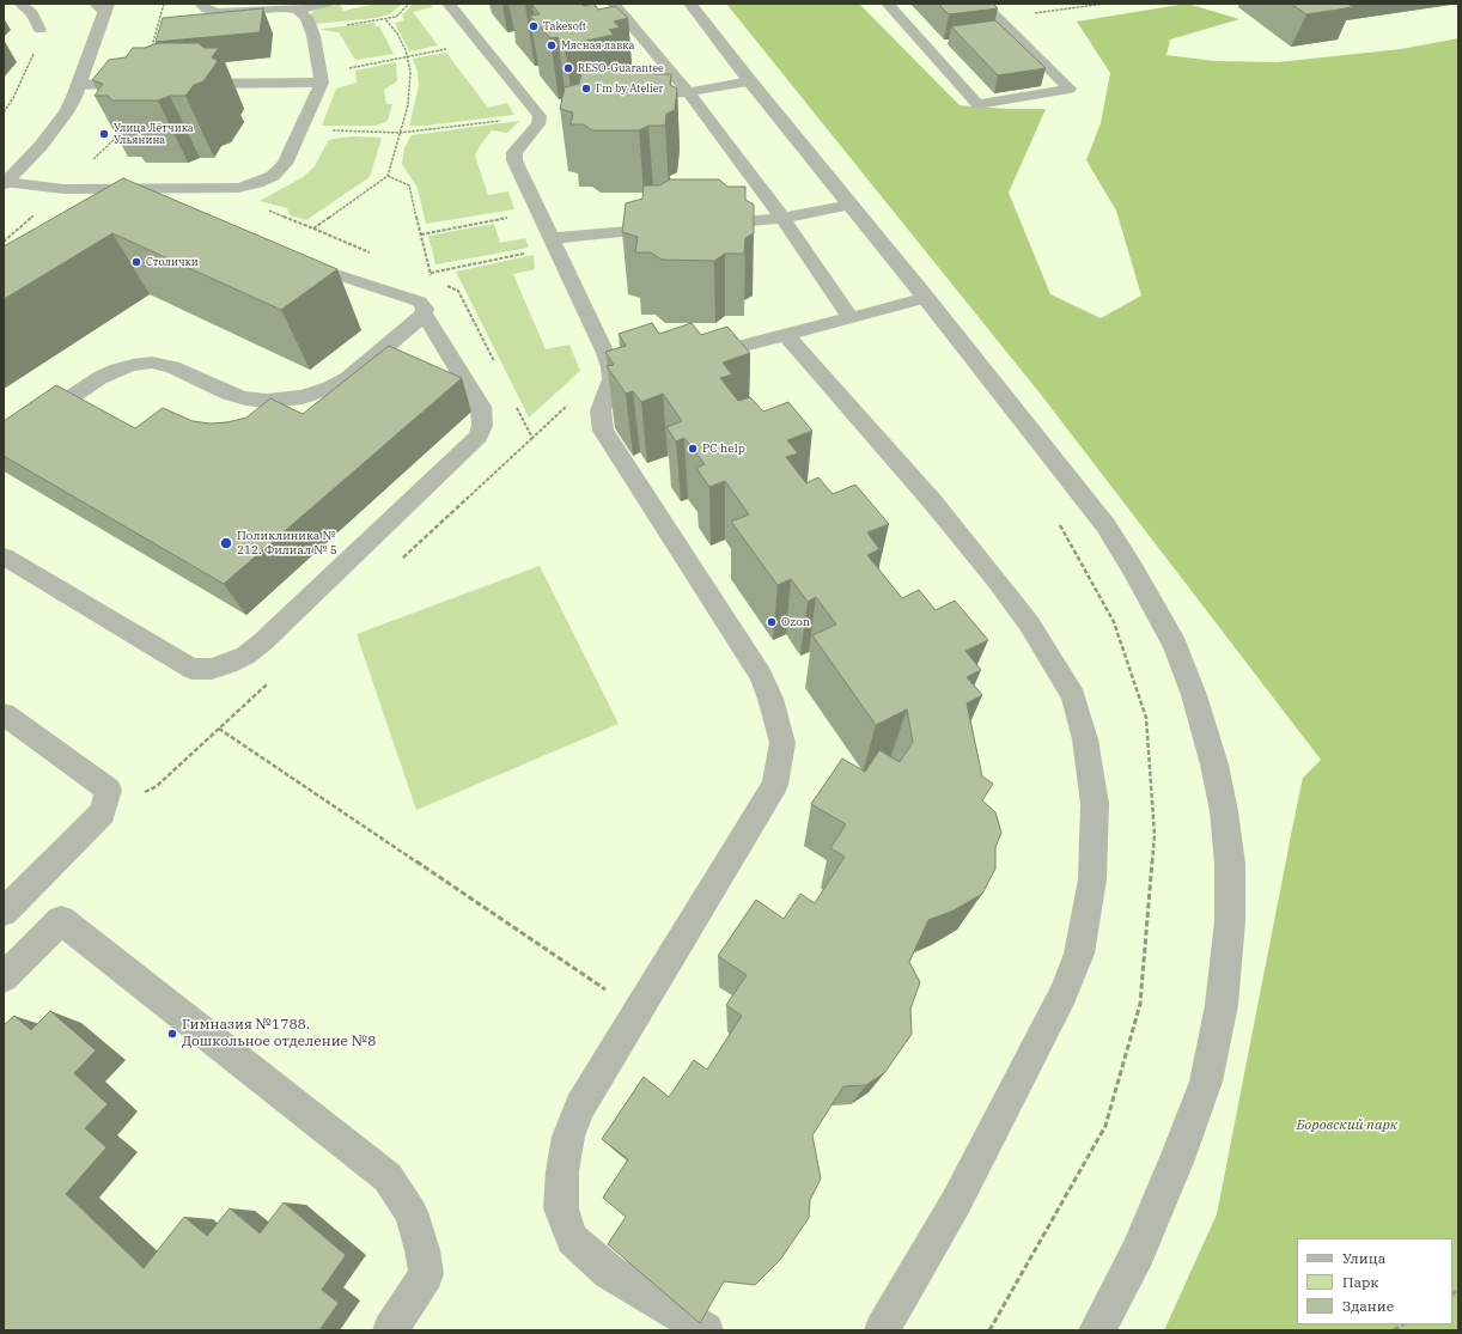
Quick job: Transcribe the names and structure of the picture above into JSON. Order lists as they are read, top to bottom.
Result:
{
  "parks": ["Боровский парк"],
  "places": [
    "Takesoft",
    "Мясная лавка",
    "RESO-Guarantee",
    "I'm by Atelier",
    "Улица Лётчика Ульянина",
    "Столички",
    "PC help",
    "Поликлиника № 212. Филиал № 5",
    "Ozon",
    "Гимназия №1788. Дошкольное отделение №8"
  ],
  "legend": ["Улица", "Парк", "Здание"]
}
